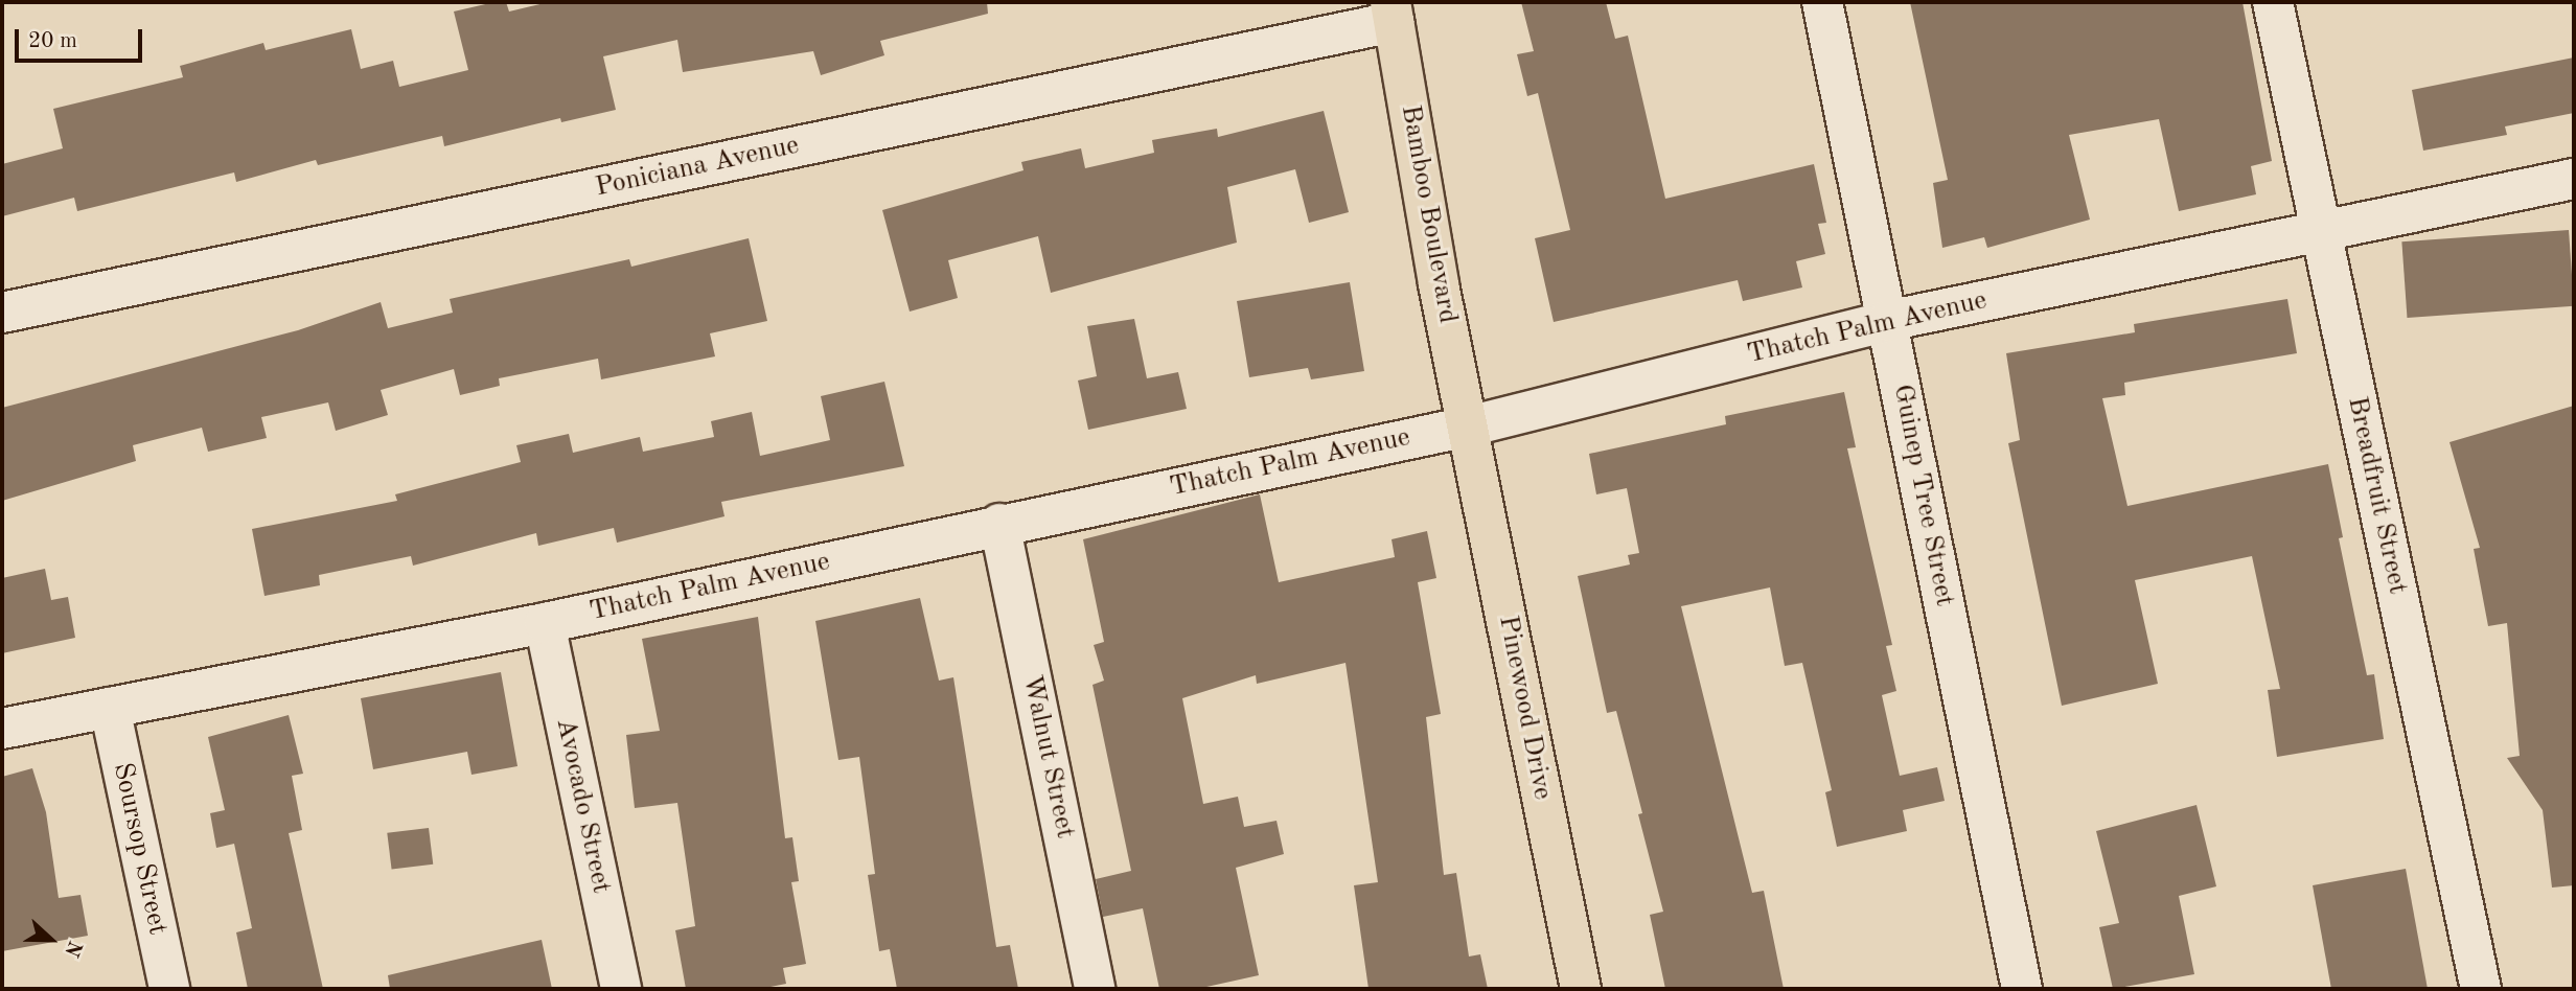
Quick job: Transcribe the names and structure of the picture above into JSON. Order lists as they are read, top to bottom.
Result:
{
  "streets": {
    "main road": ["Bamboo Boulevard", "Pinewood Drive"],
    "street": [
      "Poniciana Avenue",
      "Thatch Palm Avenue",
      "Guinep Tree Street",
      "Breadfruit Street",
      "Walnut Street",
      "Avocado Street",
      "Soursop Street"
    ]
  },
  "crossings": [
    ["Poniciana Avenue", "Bamboo Boulevard"],
    ["Bamboo Boulevard", "Thatch Palm Avenue"],
    ["Bamboo Boulevard", "Pinewood Drive"],
    ["Thatch Palm Avenue", "Guinep Tree Street"],
    ["Thatch Palm Avenue", "Breadfruit Street"],
    ["Thatch Palm Avenue", "Pinewood Drive"],
    ["Thatch Palm Avenue", "Walnut Street"],
    ["Thatch Palm Avenue", "Avocado Street"],
    ["Thatch Palm Avenue", "Soursop Street"]
  ],
  "scale_bar": "20 m",
  "north": "right"
}
